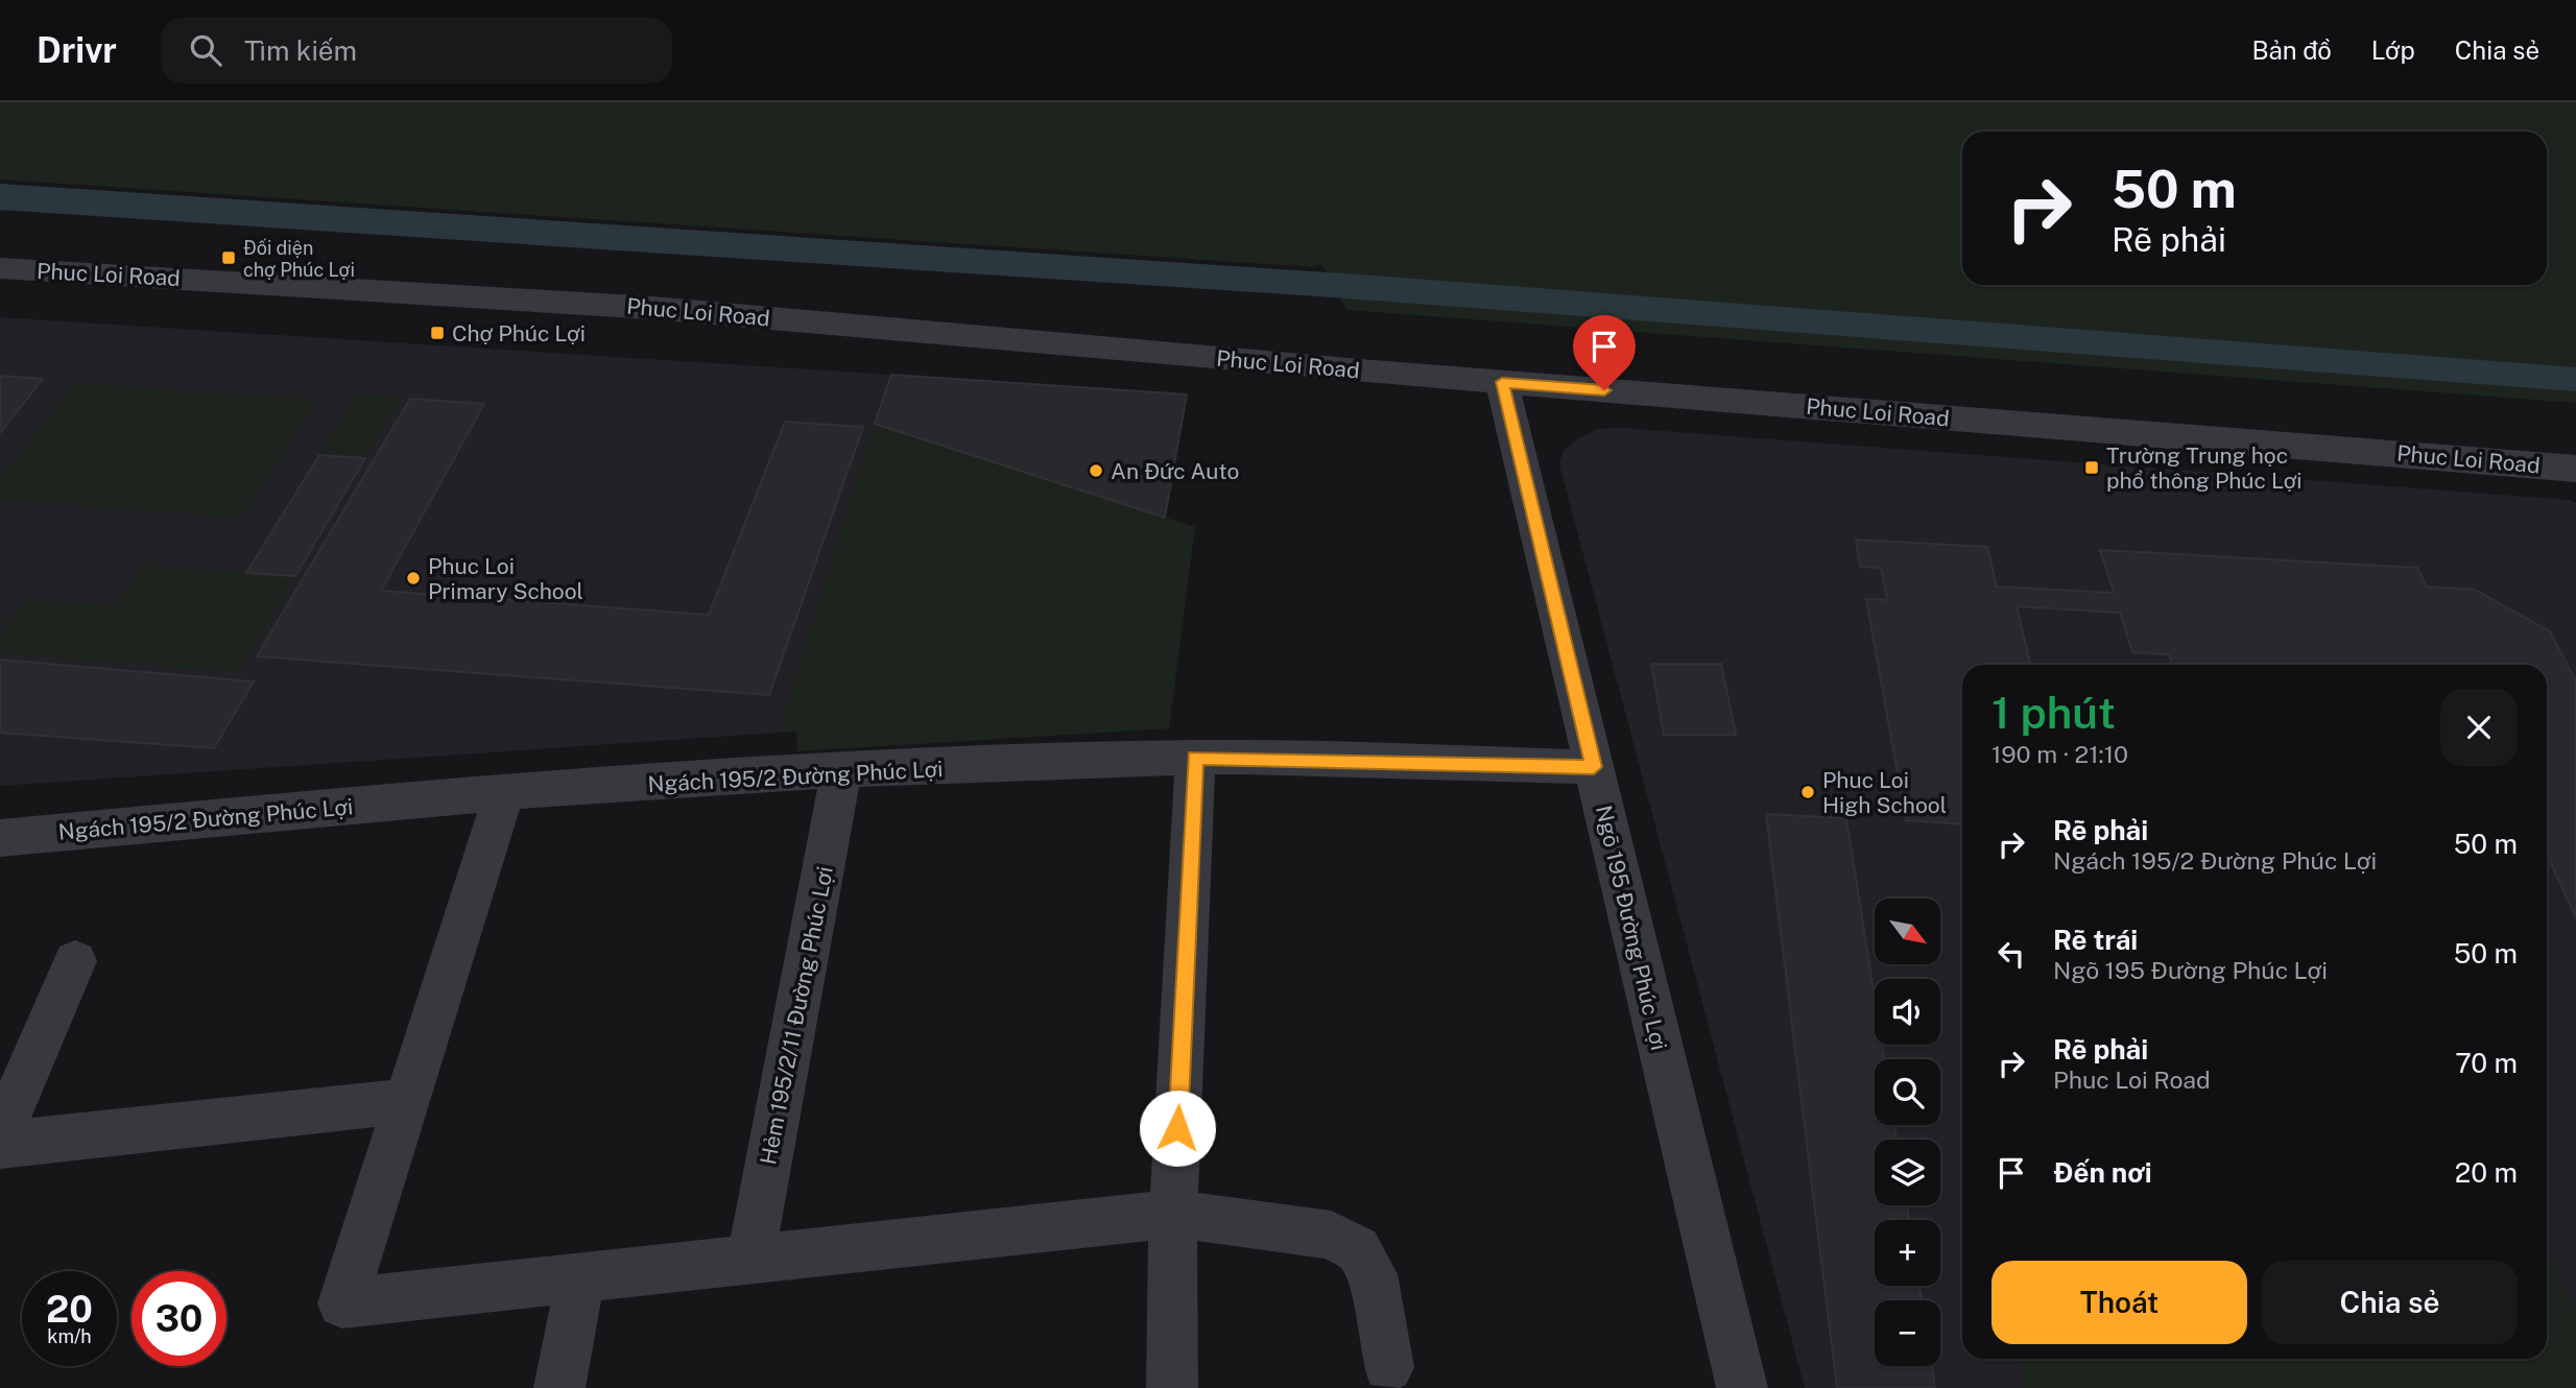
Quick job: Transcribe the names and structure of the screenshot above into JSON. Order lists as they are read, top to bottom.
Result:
{
  "streets": {
    "street": [
      "Phuc Loi Road",
      "Ngách 195/2 Đường Phúc Lợi",
      "Ngõ 195 Đường Phúc Lợi",
      "Hẻm 195/2/11 Đường Phúc Lợi"
    ]
  },
  "crossings": [
    ["Phuc Loi Road", "Ngõ 195 Đường Phúc Lợi"],
    ["Ngách 195/2 Đường Phúc Lợi", "Ngõ 195 Đường Phúc Lợi"],
    ["Ngách 195/2 Đường Phúc Lợi", "Hẻm 195/2/11 Đường Phúc Lợi"]
  ],
  "places": {
    "transit": ["Đối diện chợ Phúc Lợi", "Chợ Phúc Lợi", "Trường Trung học phổ thông Phúc Lợi"],
    "other": ["An Đức Auto", "Phuc Loi Primary School", "Phuc Loi High School"]
  },
  "north": "bottom right",
  "page": {
    "header": "Drivr",
    "search": "Tìm kiếm",
    "nav": ["Bản đồ", "Lớp", "Chia sẻ"],
    "turn": ["50 m", "Rẽ phải"],
    "heading": ["1 phút", "190 m · 21:10"],
    "list": [
      {
        "name": "Rẽ phải",
        "note": "Ngách 195/2 Đường Phúc Lợi",
        "value": "50 m"
      },
      {
        "name": "Rẽ trái",
        "note": "Ngõ 195 Đường Phúc Lợi",
        "value": "50 m"
      },
      {
        "name": "Rẽ phải",
        "note": "Phuc Loi Road",
        "value": "70 m"
      },
      {
        "name": "Đến nơi",
        "value": "20 m"
      }
    ],
    "map_buttons": ["+", "−"],
    "buttons": ["Thoát", "Chia sẻ"],
    "speed": "20 km/h",
    "limit": "30"
  }
}
